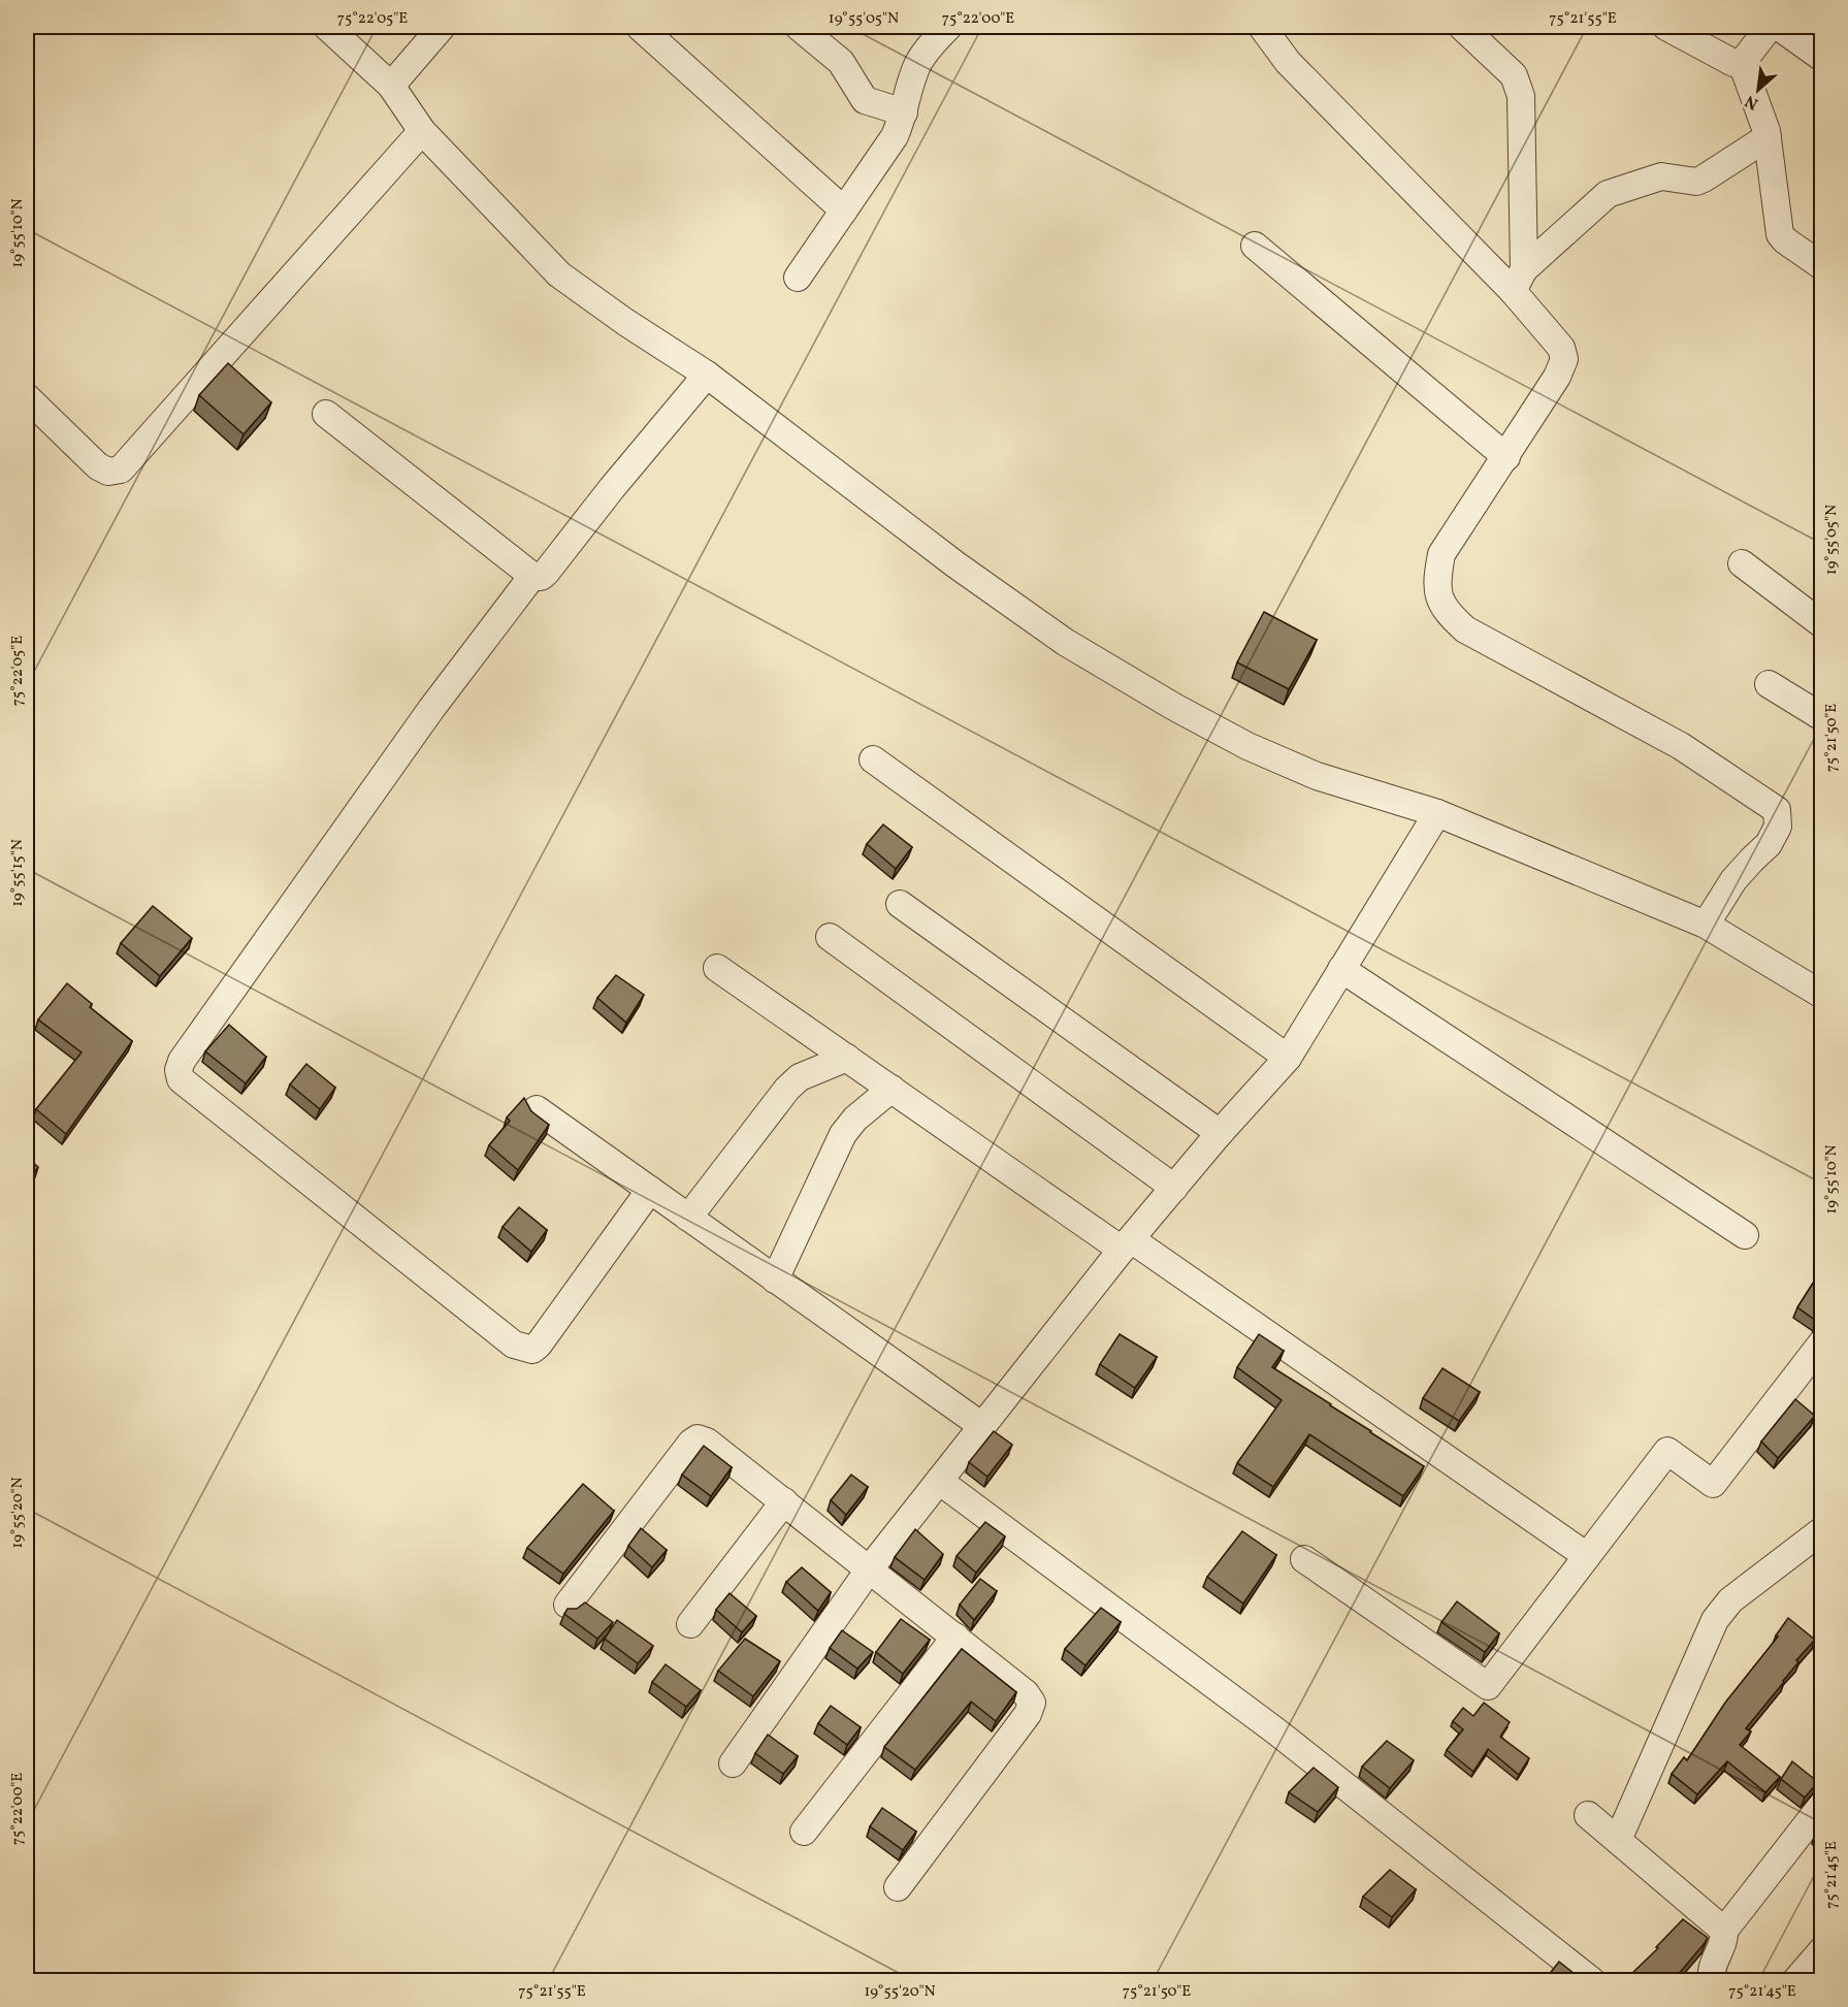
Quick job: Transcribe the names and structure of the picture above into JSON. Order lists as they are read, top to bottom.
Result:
{
  "north": "bottom left",
  "coordinates": [
    "75°22'05\"E",
    "19°55'05\"N",
    "75°22'00\"E",
    "75°21'55\"E",
    "19°55'10\"N",
    "75°21'50\"E",
    "19°55'15\"N",
    "19°55'20\"N",
    "75°21'45\"E"
  ]
}
